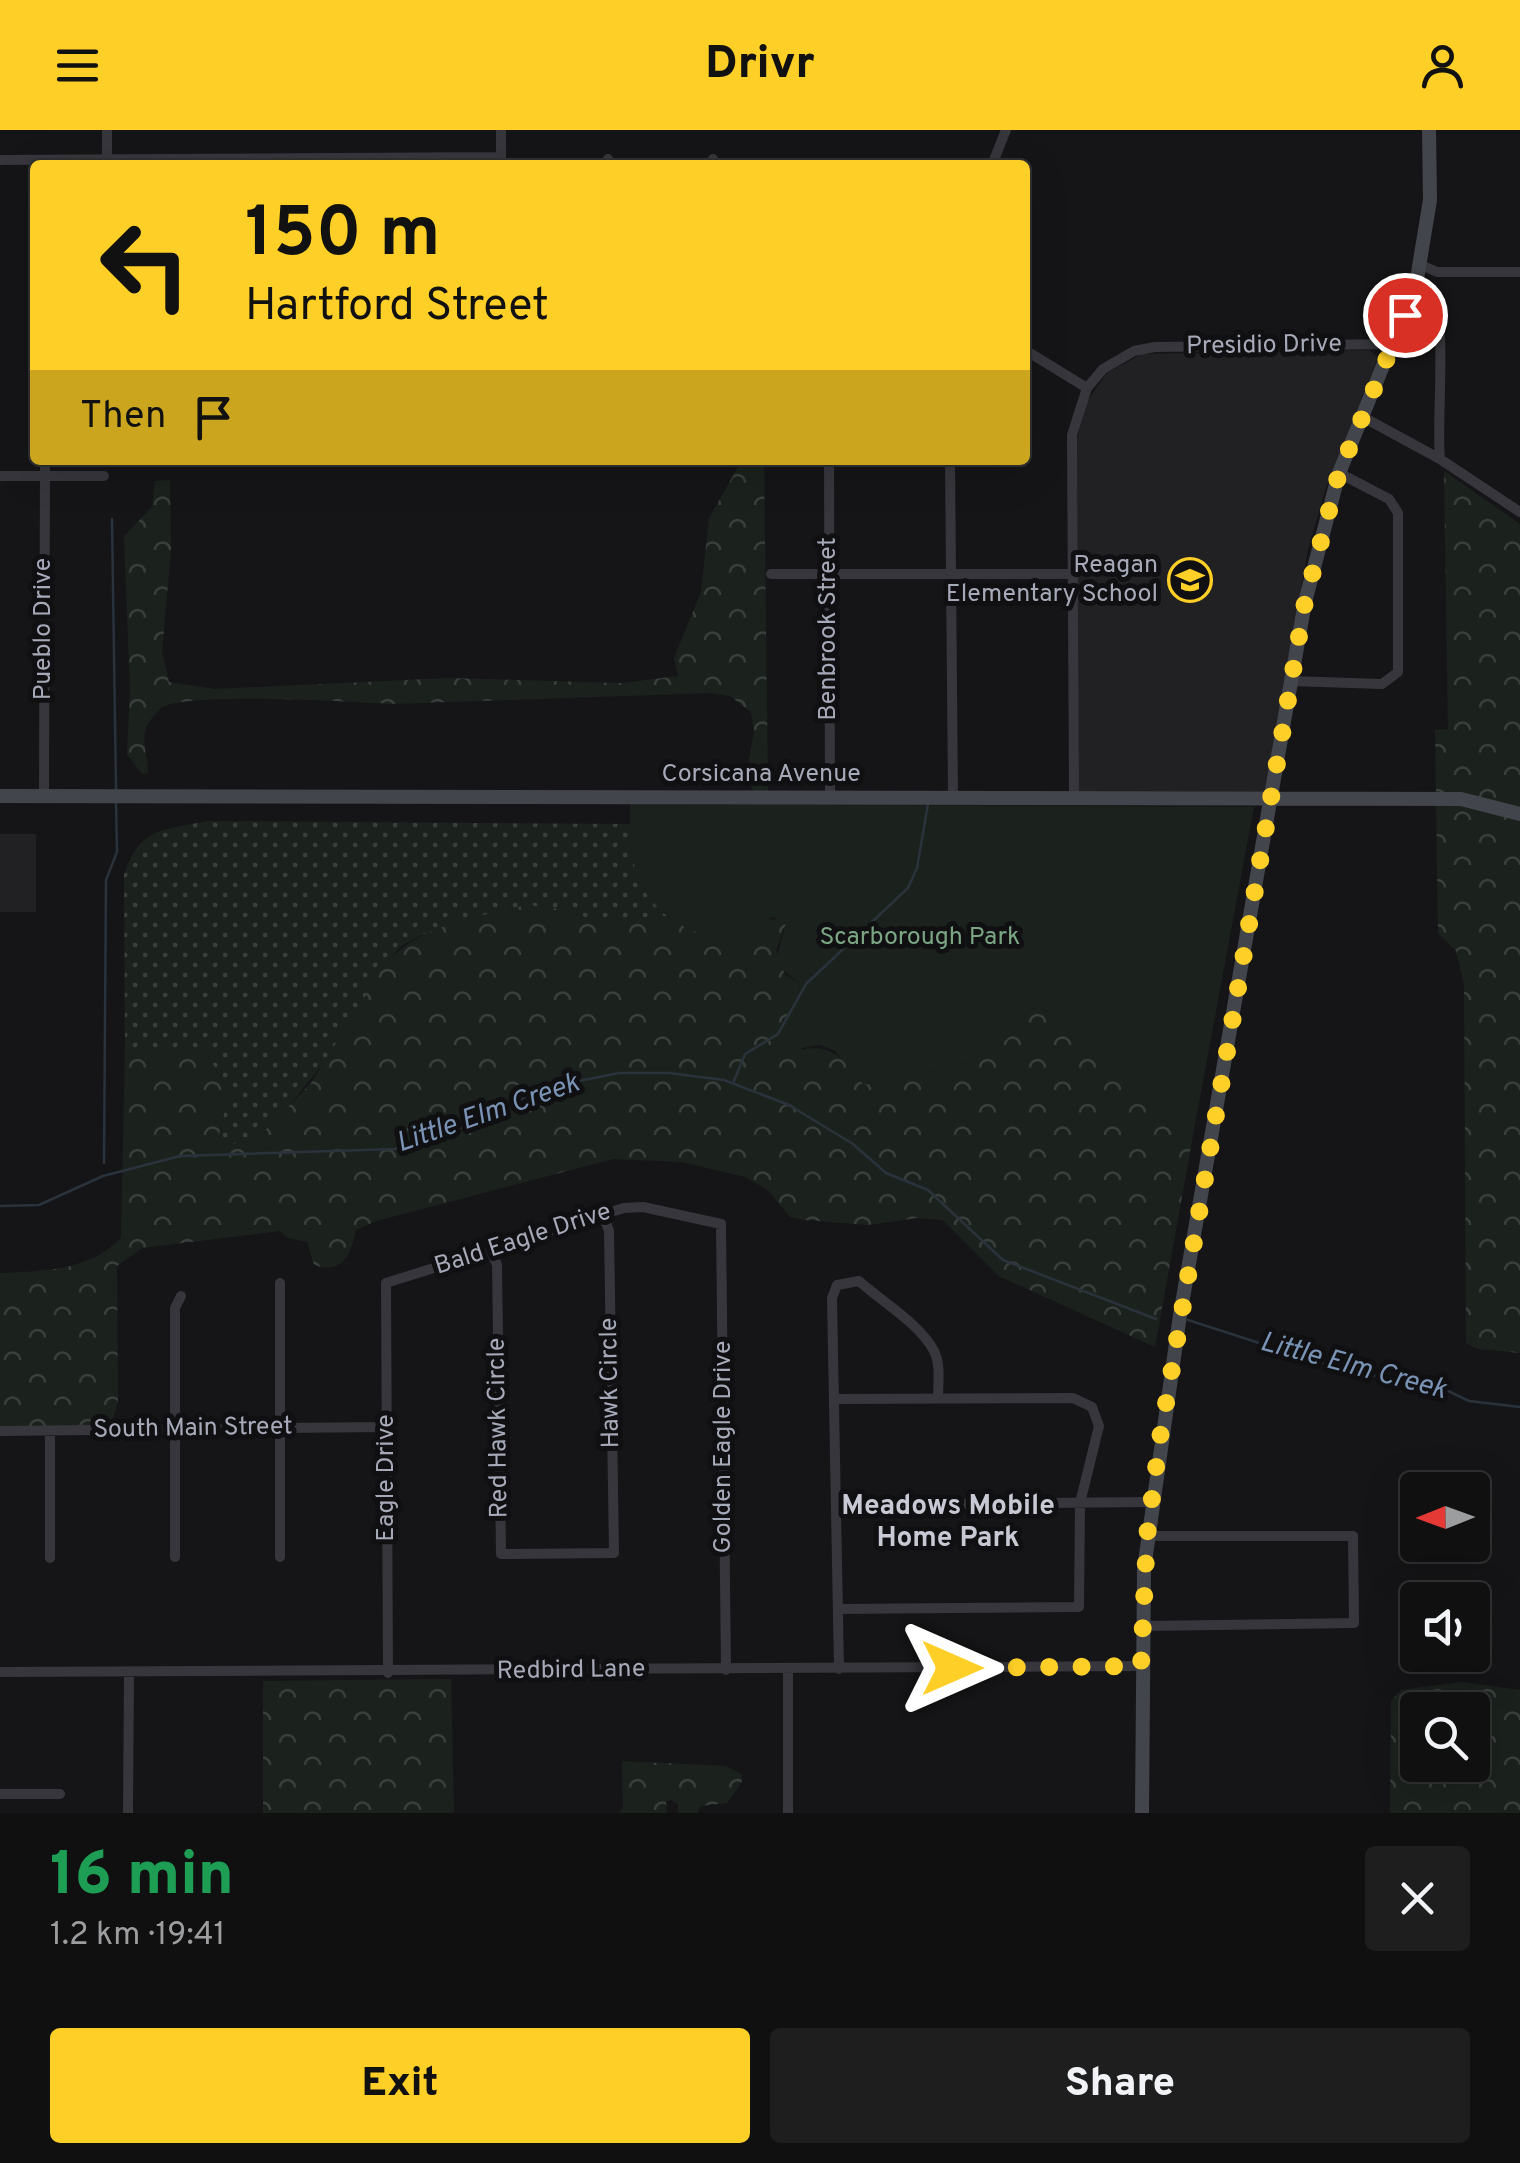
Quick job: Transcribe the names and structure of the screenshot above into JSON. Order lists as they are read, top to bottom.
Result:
{
  "streets": {
    "street": [
      "Presidio Drive",
      "Pueblo Drive",
      "Benbrook Street",
      "Corsicana Avenue",
      "Bald Eagle Drive",
      "Hawk Circle",
      "Red Hawk Circle",
      "South Main Street",
      "Golden Eagle Drive",
      "Eagle Drive",
      "Redbird Lane"
    ]
  },
  "crossings": [
    ["Pueblo Drive", "Corsicana Avenue"],
    ["Benbrook Street", "Corsicana Avenue"],
    ["Bald Eagle Drive", "Hawk Circle"],
    ["Bald Eagle Drive", "Red Hawk Circle"],
    ["Bald Eagle Drive", "Golden Eagle Drive"],
    ["Bald Eagle Drive", "Eagle Drive"],
    ["Hawk Circle", "Red Hawk Circle"],
    ["South Main Street", "Eagle Drive"],
    ["Golden Eagle Drive", "Redbird Lane"],
    ["Eagle Drive", "Redbird Lane"]
  ],
  "districts": ["Meadows Mobile Home Park"],
  "water": ["Little Elm Creek"],
  "parks": ["Scarborough Park"],
  "places": {
    "school or university": ["Reagan Elementary School"]
  },
  "north": "left",
  "page": {
    "header": "Drivr",
    "turn": ["150 m", "Hartford Street"],
    "then": "Then",
    "heading": ["16 min", "1.2 km · 19:41"],
    "buttons": ["Exit", "Share"]
  }
}
